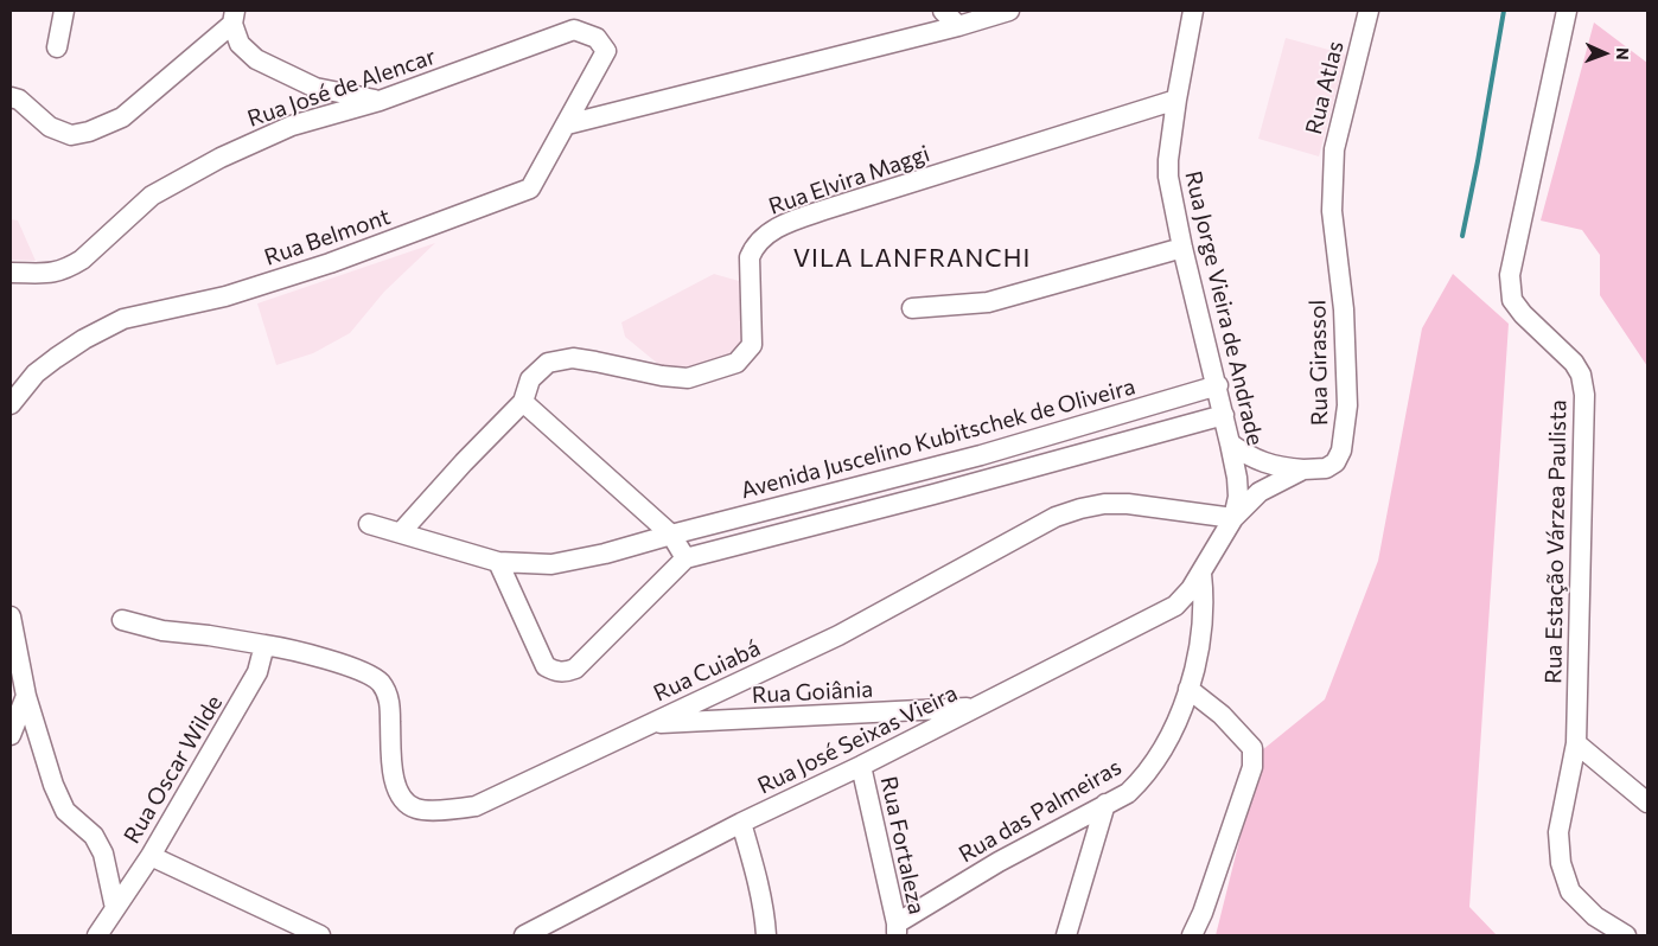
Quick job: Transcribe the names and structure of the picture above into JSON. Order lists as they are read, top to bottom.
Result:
{
  "streets": {
    "street": [
      "Rua José de Alencar",
      "Rua Atlas",
      "Rua Elvira Maggi",
      "Rua Belmont",
      "Rua Jorge Vieira de Andrade",
      "Rua Girassol",
      "Avenida Juscelino Kubitschek de Oliveira",
      "Rua Estação Várzea Paulista",
      "Rua Cuiabá",
      "Rua Goiânia",
      "Rua José Seixas Vieira",
      "Rua Oscar Wilde",
      "Rua das Palmeiras",
      "Rua Fortaleza"
    ]
  },
  "crossings": [
    ["Rua José de Alencar", "Rua Belmont"],
    ["Rua Atlas", "Rua Girassol"],
    ["Rua Elvira Maggi", "Rua Jorge Vieira de Andrade"],
    ["Rua Jorge Vieira de Andrade", "Rua Girassol"],
    ["Rua Jorge Vieira de Andrade", "Avenida Juscelino Kubitschek de Oliveira"],
    ["Rua Jorge Vieira de Andrade", "Rua Cuiabá"],
    ["Rua Jorge Vieira de Andrade", "Rua José Seixas Vieira"],
    ["Rua Jorge Vieira de Andrade", "Rua das Palmeiras"],
    ["Rua Girassol", "Rua Cuiabá"],
    ["Rua Cuiabá", "Rua Goiânia"],
    ["Rua Cuiabá", "Rua Oscar Wilde"],
    ["Rua Goiânia", "Rua José Seixas Vieira"],
    ["Rua José Seixas Vieira", "Rua das Palmeiras"],
    ["Rua José Seixas Vieira", "Rua Fortaleza"],
    ["Rua das Palmeiras", "Rua Fortaleza"]
  ],
  "districts": ["VILA LANFRANCHI"],
  "north": "right"
}
